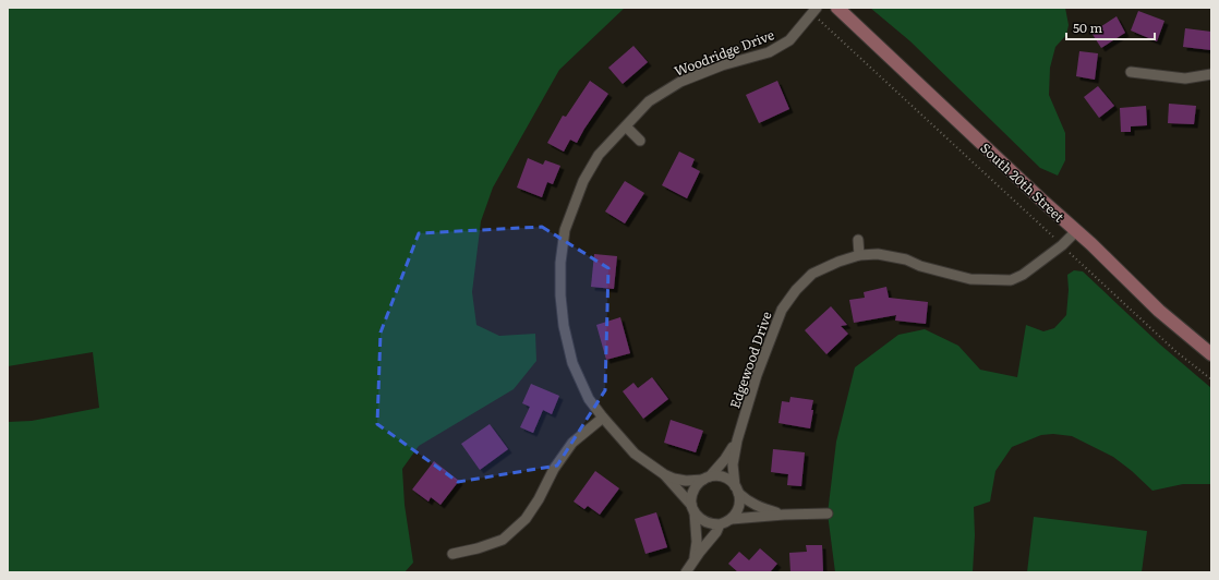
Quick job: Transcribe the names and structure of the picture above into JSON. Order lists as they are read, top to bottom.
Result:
{
  "streets": {
    "main road": ["South 20th Street"],
    "street": ["Woodridge Drive", "Edgewood Drive"]
  },
  "crossings": [
    ["South 20th Street", "Edgewood Drive"]
  ],
  "scale_bar": "50 m"
}
